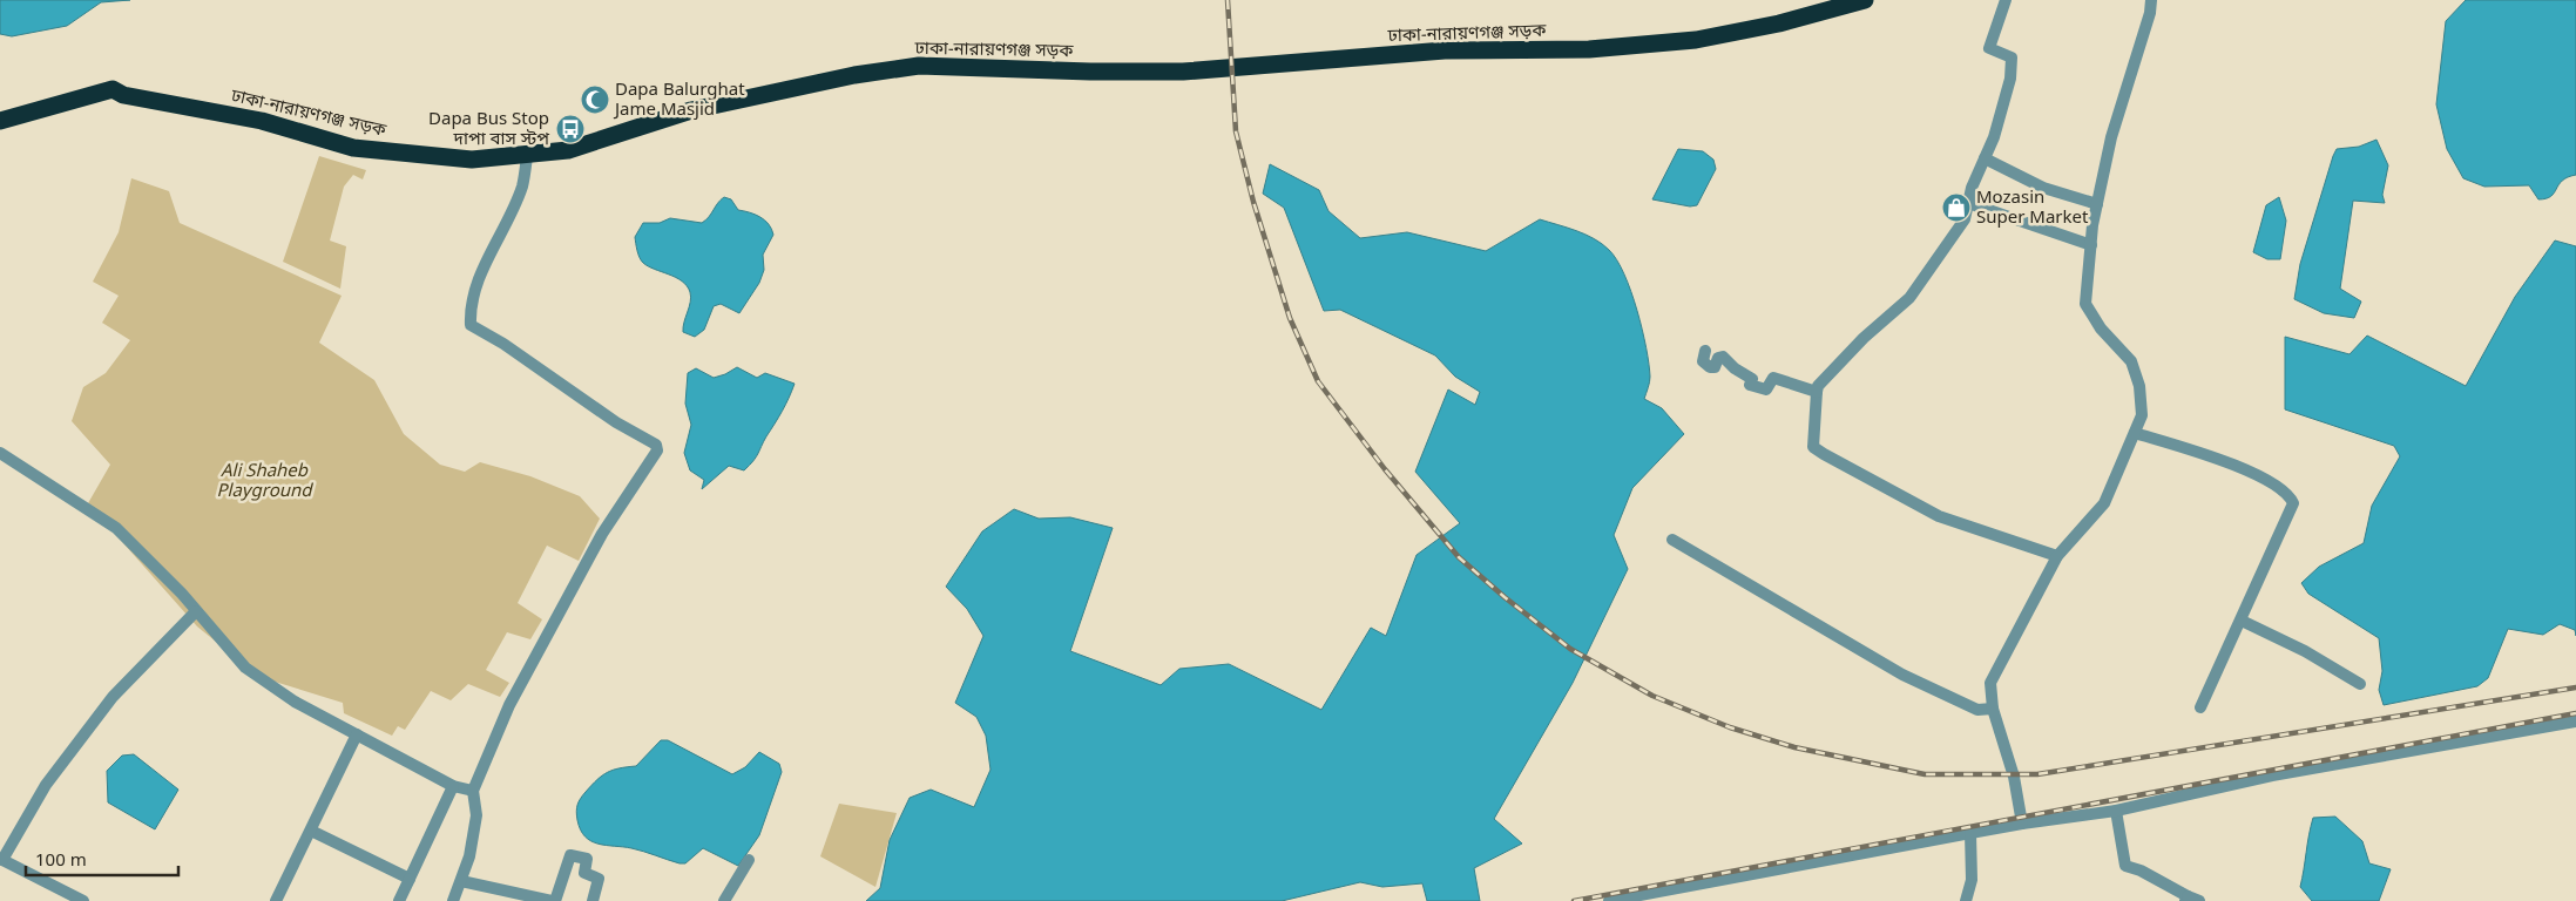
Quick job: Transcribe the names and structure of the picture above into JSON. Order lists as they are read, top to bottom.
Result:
{
  "streets": {
    "highway": ["ঢাকা-নারায়ণগঞ্জ সড়ক"]
  },
  "parks": ["Ali Shaheb Playground"],
  "places": {
    "mosque": ["Dapa Balurghat Jame Masjid"],
    "bus stop": ["Dapa Bus Stop দাপা বাস স্টপ"],
    "shop": ["Mozasin Super Market"]
  },
  "scale_bar": "100 m"
}
